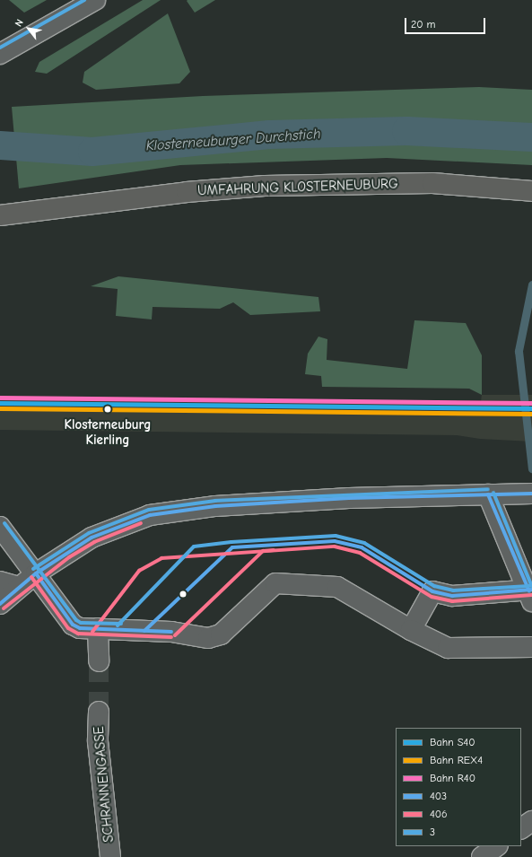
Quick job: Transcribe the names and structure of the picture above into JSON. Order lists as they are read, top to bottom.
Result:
{
  "streets": {
    "main road": ["UMFAHRUNG KLOSTERNEUBURG"],
    "street": ["SCHRANNENGASSE"]
  },
  "water": ["Klosterneuburger Durchstich"],
  "places": ["Klosterneuburg Kierling"],
  "lines": [
    "transit line 3",
    "rail line R40",
    "rail line S40",
    "rail line REX4",
    "transit line 403",
    "transit line 406"
  ],
  "legend": [
    "Bahn S40",
    "Bahn REX4",
    "Bahn R40",
    "403",
    "406",
    "3"
  ],
  "scale_bar": "20 m",
  "north": "top left"
}
